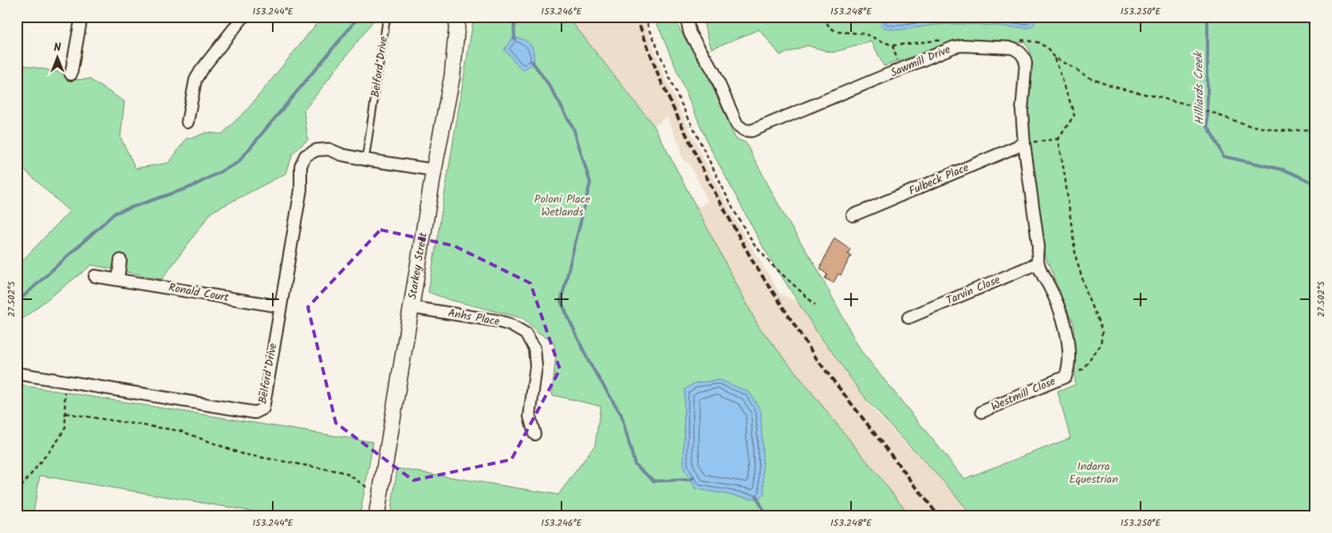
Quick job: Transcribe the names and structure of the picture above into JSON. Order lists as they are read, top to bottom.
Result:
{
  "streets": {
    "street": [
      "Sawmill Drive",
      "Belford Drive",
      "Fulbeck Place",
      "Starkey Street",
      "Tarvin Close",
      "Ronald Court",
      "Anhs Place",
      "Westmill Close"
    ]
  },
  "crossings": [
    ["Sawmill Drive", "Fulbeck Place"],
    ["Sawmill Drive", "Tarvin Close"],
    ["Sawmill Drive", "Westmill Close"],
    ["Belford Drive", "Starkey Street"],
    ["Belford Drive", "Ronald Court"],
    ["Starkey Street", "Anhs Place"]
  ],
  "water": ["Hilliards Creek"],
  "parks": ["Poloni Place Wetlands", "Indarra Equestrian"],
  "north": "top",
  "coordinates": [
    "153.244°E",
    "153.246°E",
    "153.248°E",
    "153.250°E",
    "27.502°S"
  ]
}
